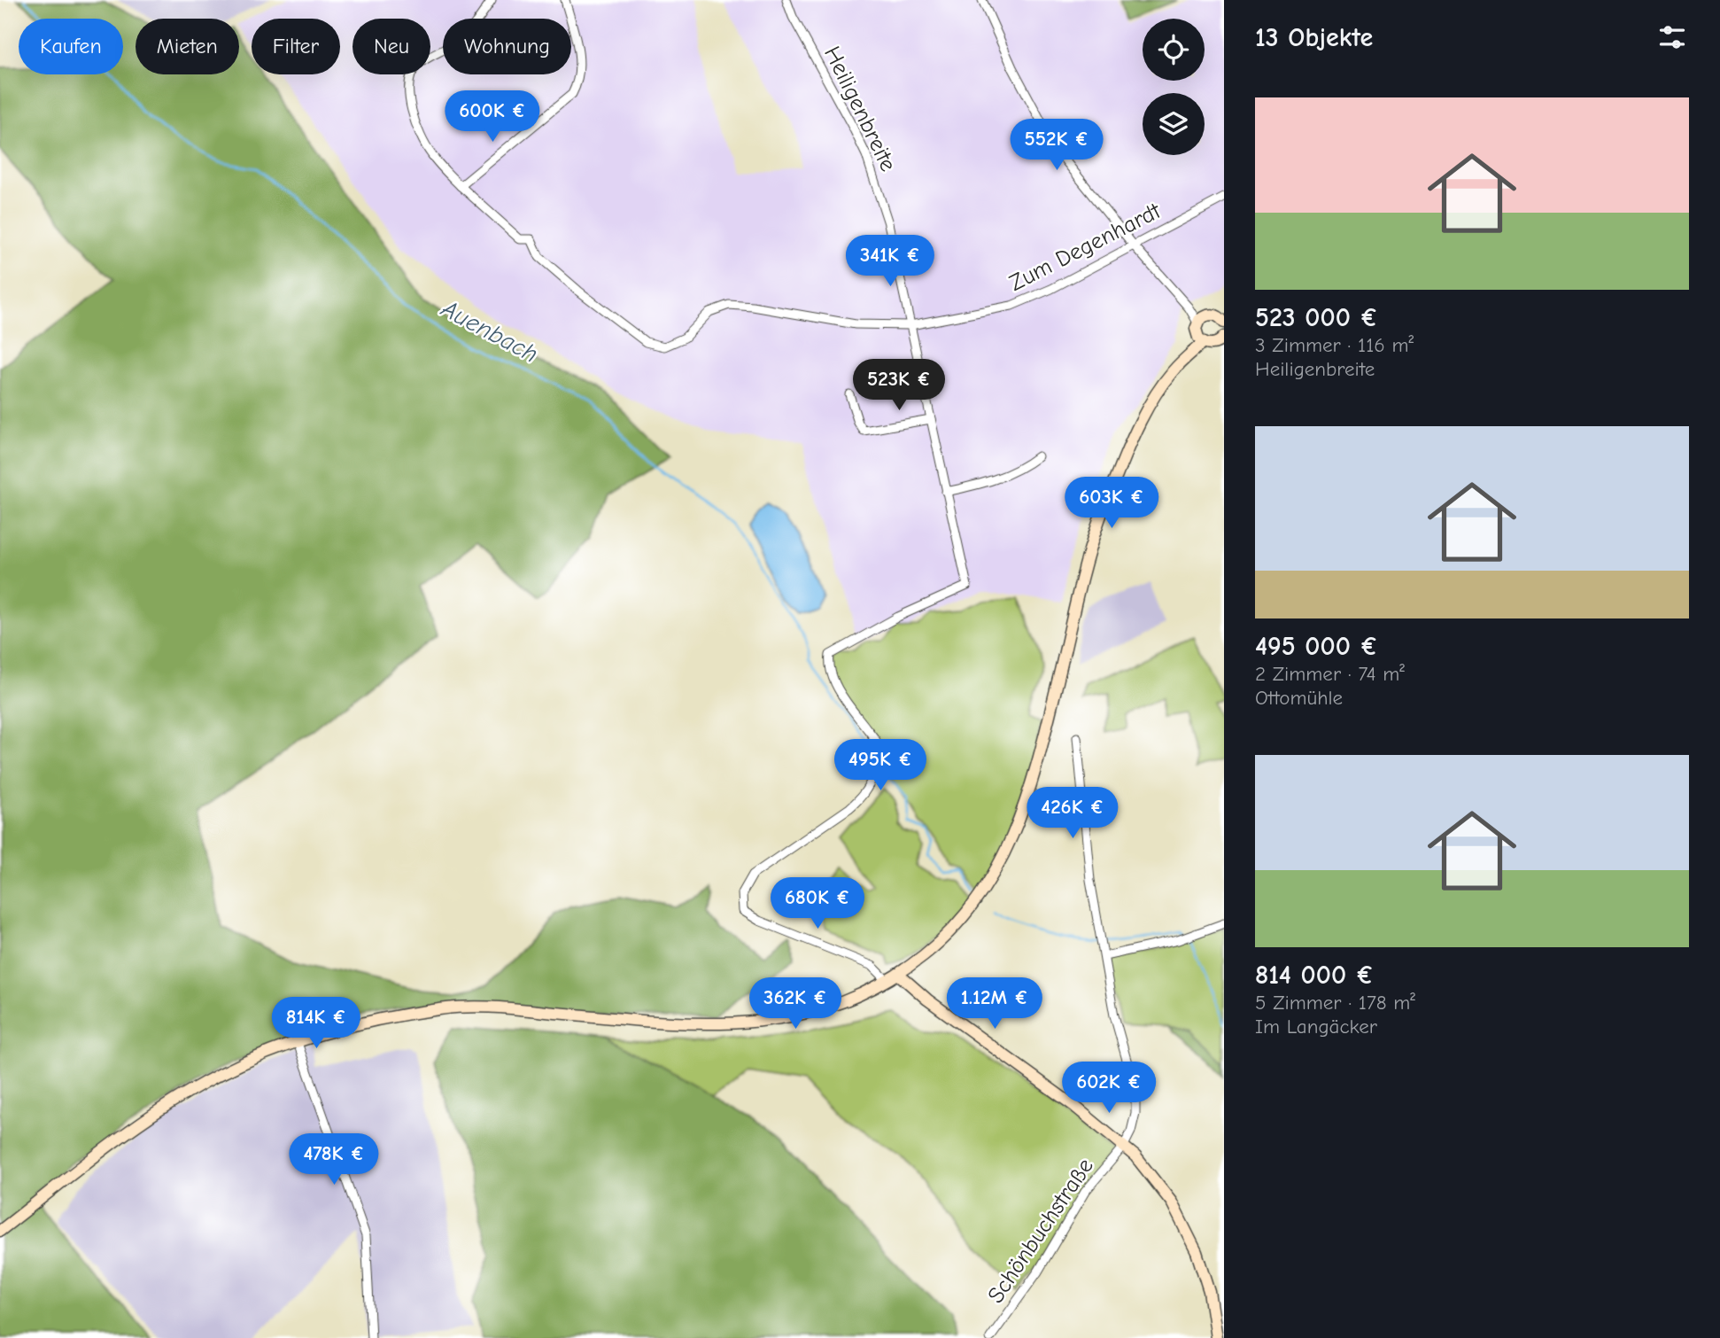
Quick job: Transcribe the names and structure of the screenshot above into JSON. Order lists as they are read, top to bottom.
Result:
{
  "streets": {
    "street": ["Heiligenbreite", "Zum Degenhardt", "Schönbuchstraße"]
  },
  "crossings": [
    ["Heiligenbreite", "Zum Degenhardt"]
  ],
  "water": ["Auenbach"],
  "page": {
    "heading": "13 Objekte",
    "chip": [
      "Kaufen",
      "Mieten",
      "Filter",
      "Neu",
      "Wohnung"
    ],
    "list": [
      {
        "name": "523 000 €",
        "note": "3 Zimmer · 116 m² · Heiligenbreite"
      },
      {
        "name": "495 000 €",
        "note": "2 Zimmer · 74 m² · Ottomühle"
      },
      {
        "name": "814 000 €",
        "note": "5 Zimmer · 178 m² · Im Langäcker"
      }
    ],
    "price": [
      "600K €",
      "552K €",
      "341K €",
      "523K €",
      "603K €",
      "495K €",
      "426K €",
      "680K €",
      "362K €",
      "1.12M €",
      "814K €",
      "602K €",
      "478K €"
    ]
  }
}
